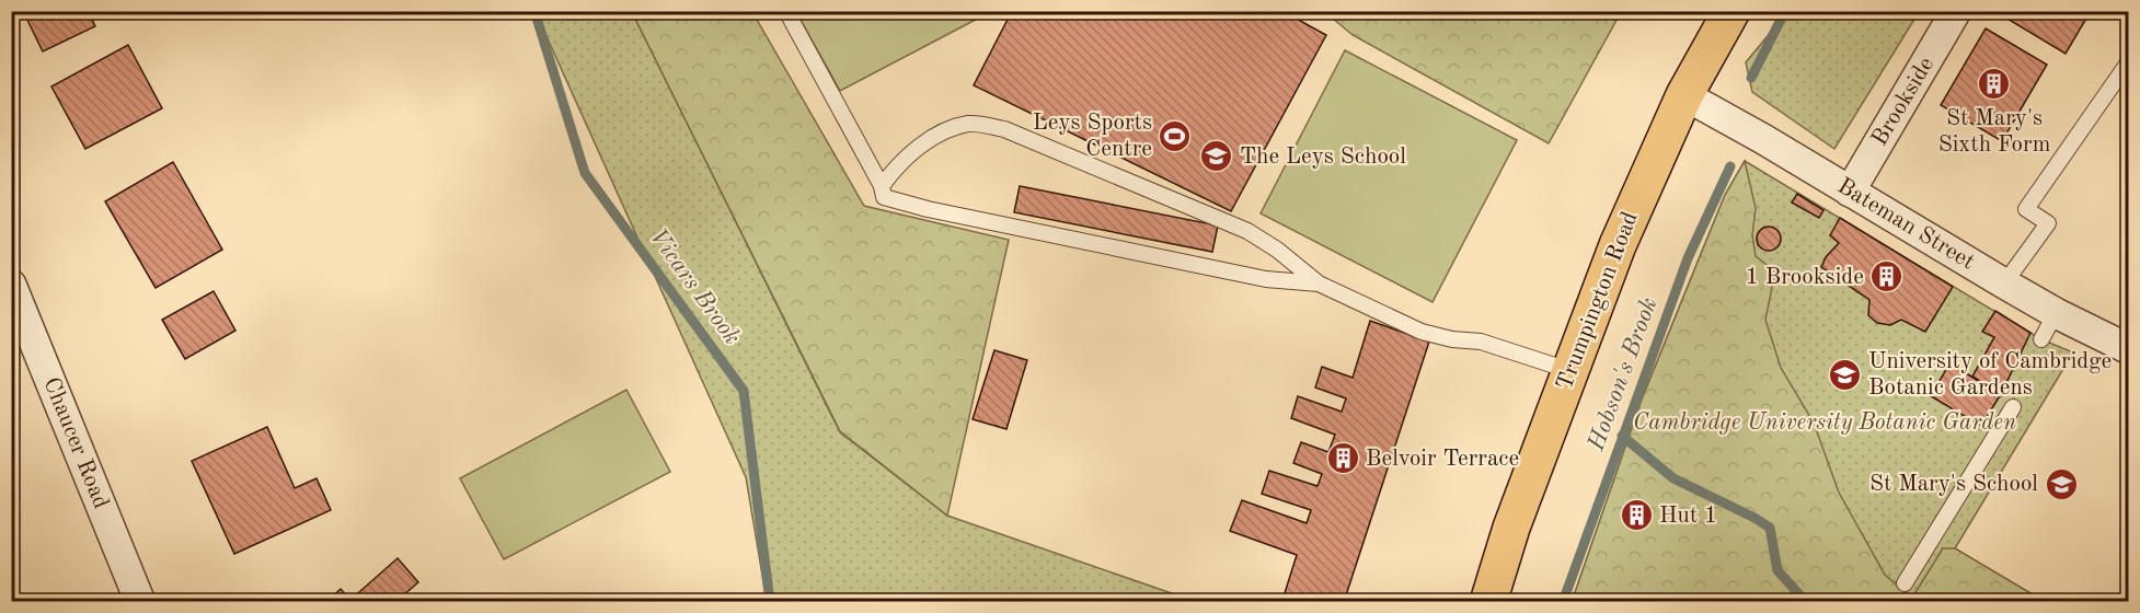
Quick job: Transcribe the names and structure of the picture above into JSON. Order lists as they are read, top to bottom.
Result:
{
  "streets": {
    "main road": ["Trumpington Road"],
    "street": ["Brookside", "Bateman Street", "Chaucer Road"]
  },
  "crossings": [
    ["Brookside", "Bateman Street"],
    ["Bateman Street", "Trumpington Road"]
  ],
  "water": ["Vicars Brook", "Hobson's Brook"],
  "parks": ["Cambridge University Botanic Garden"],
  "places": {
    "building": [
      "St Mary's Sixth Form",
      "1 Brookside",
      "Belvoir Terrace",
      "Hut 1"
    ],
    "sports": ["Leys Sports Centre"],
    "school or university": ["The Leys School", "University of Cambridge Botanic Gardens", "St Mary's School"]
  }
}
